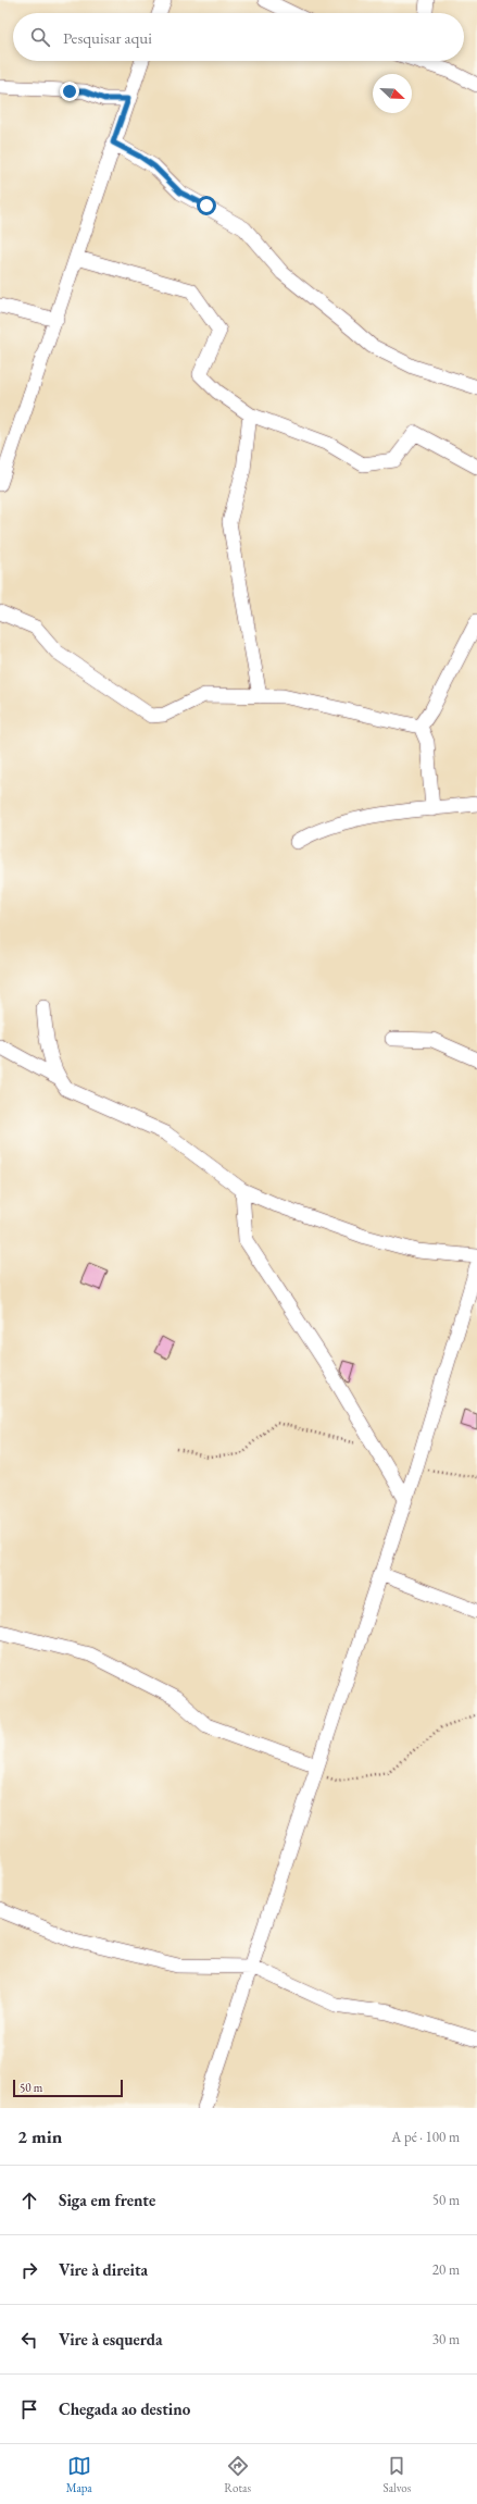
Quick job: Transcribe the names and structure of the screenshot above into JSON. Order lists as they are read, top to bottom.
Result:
{
  "scale_bar": "50 m",
  "north": "bottom right",
  "page": {
    "search": "Pesquisar aqui",
    "scale": "50 m",
    "heading": ["2 min", "A pé · 100 m"],
    "list": [
      ["Siga em frente", "50 m"],
      ["Vire à direita", "20 m"],
      ["Vire à esquerda", "30 m"],
      "Chegada ao destino"
    ],
    "nav": ["Mapa", "Rotas", "Salvos"]
  }
}
